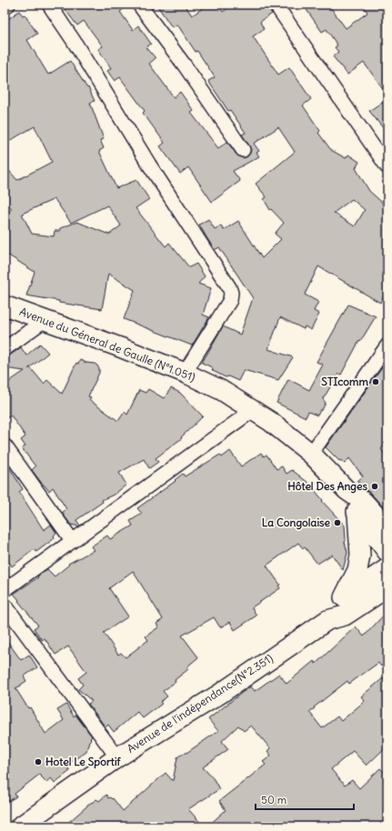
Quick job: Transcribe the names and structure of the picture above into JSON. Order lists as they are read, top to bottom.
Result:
{
  "streets": {
    "main road": ["Avenue du Géneral de Gaulle (N°1.051)", "Avenue de l'indépendance(N°2.351)"]
  },
  "places": [
    "STIcomm",
    "Hôtel Des Anges",
    "La Congolaise",
    "Hotel Le Sportif"
  ],
  "scale_bar": "50 m"
}
